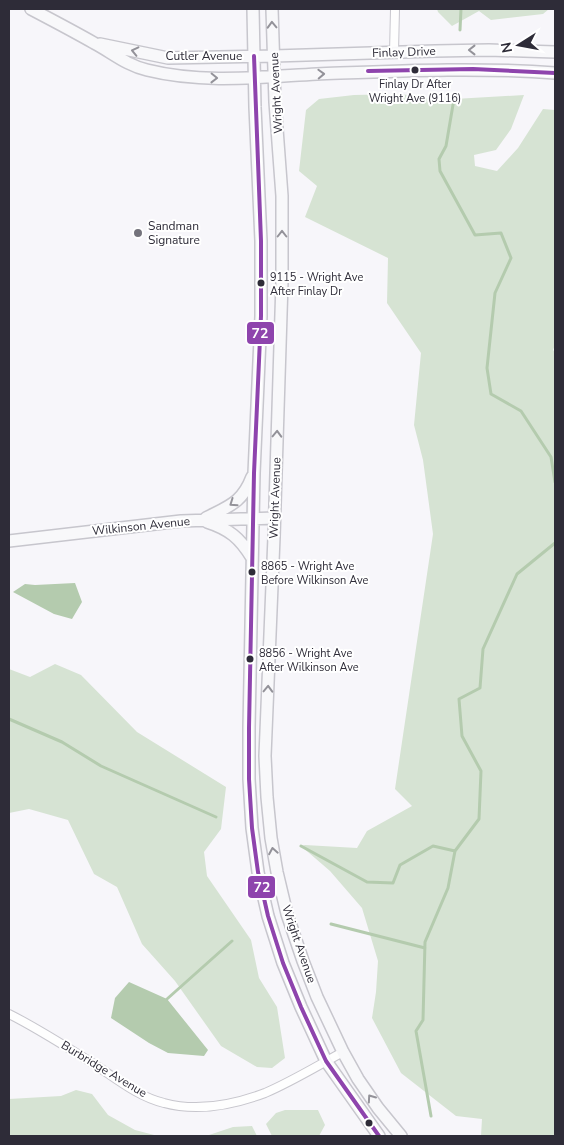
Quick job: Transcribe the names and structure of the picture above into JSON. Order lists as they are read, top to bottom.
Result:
{
  "streets": {
    "main road": [
      "Finlay Drive",
      "Cutler Avenue",
      "Wright Avenue",
      "Wilkinson Avenue"
    ],
    "street": ["Burbridge Avenue"]
  },
  "crossings": [
    ["Finlay Drive", "Cutler Avenue"],
    ["Finlay Drive", "Wright Avenue"],
    ["Cutler Avenue", "Wright Avenue"],
    ["Wright Avenue", "Wilkinson Avenue"],
    ["Wright Avenue", "Burbridge Avenue"]
  ],
  "places": [
    "Finlay Dr After Wright Ave (9116)",
    "Sandman Signature",
    "9115 - Wright Ave After Finlay Dr",
    "8865 - Wright Ave Before Wilkinson Ave",
    "8856 - Wright Ave After Wilkinson Ave"
  ],
  "lines": ["transit line 72"],
  "north": "left"
}
